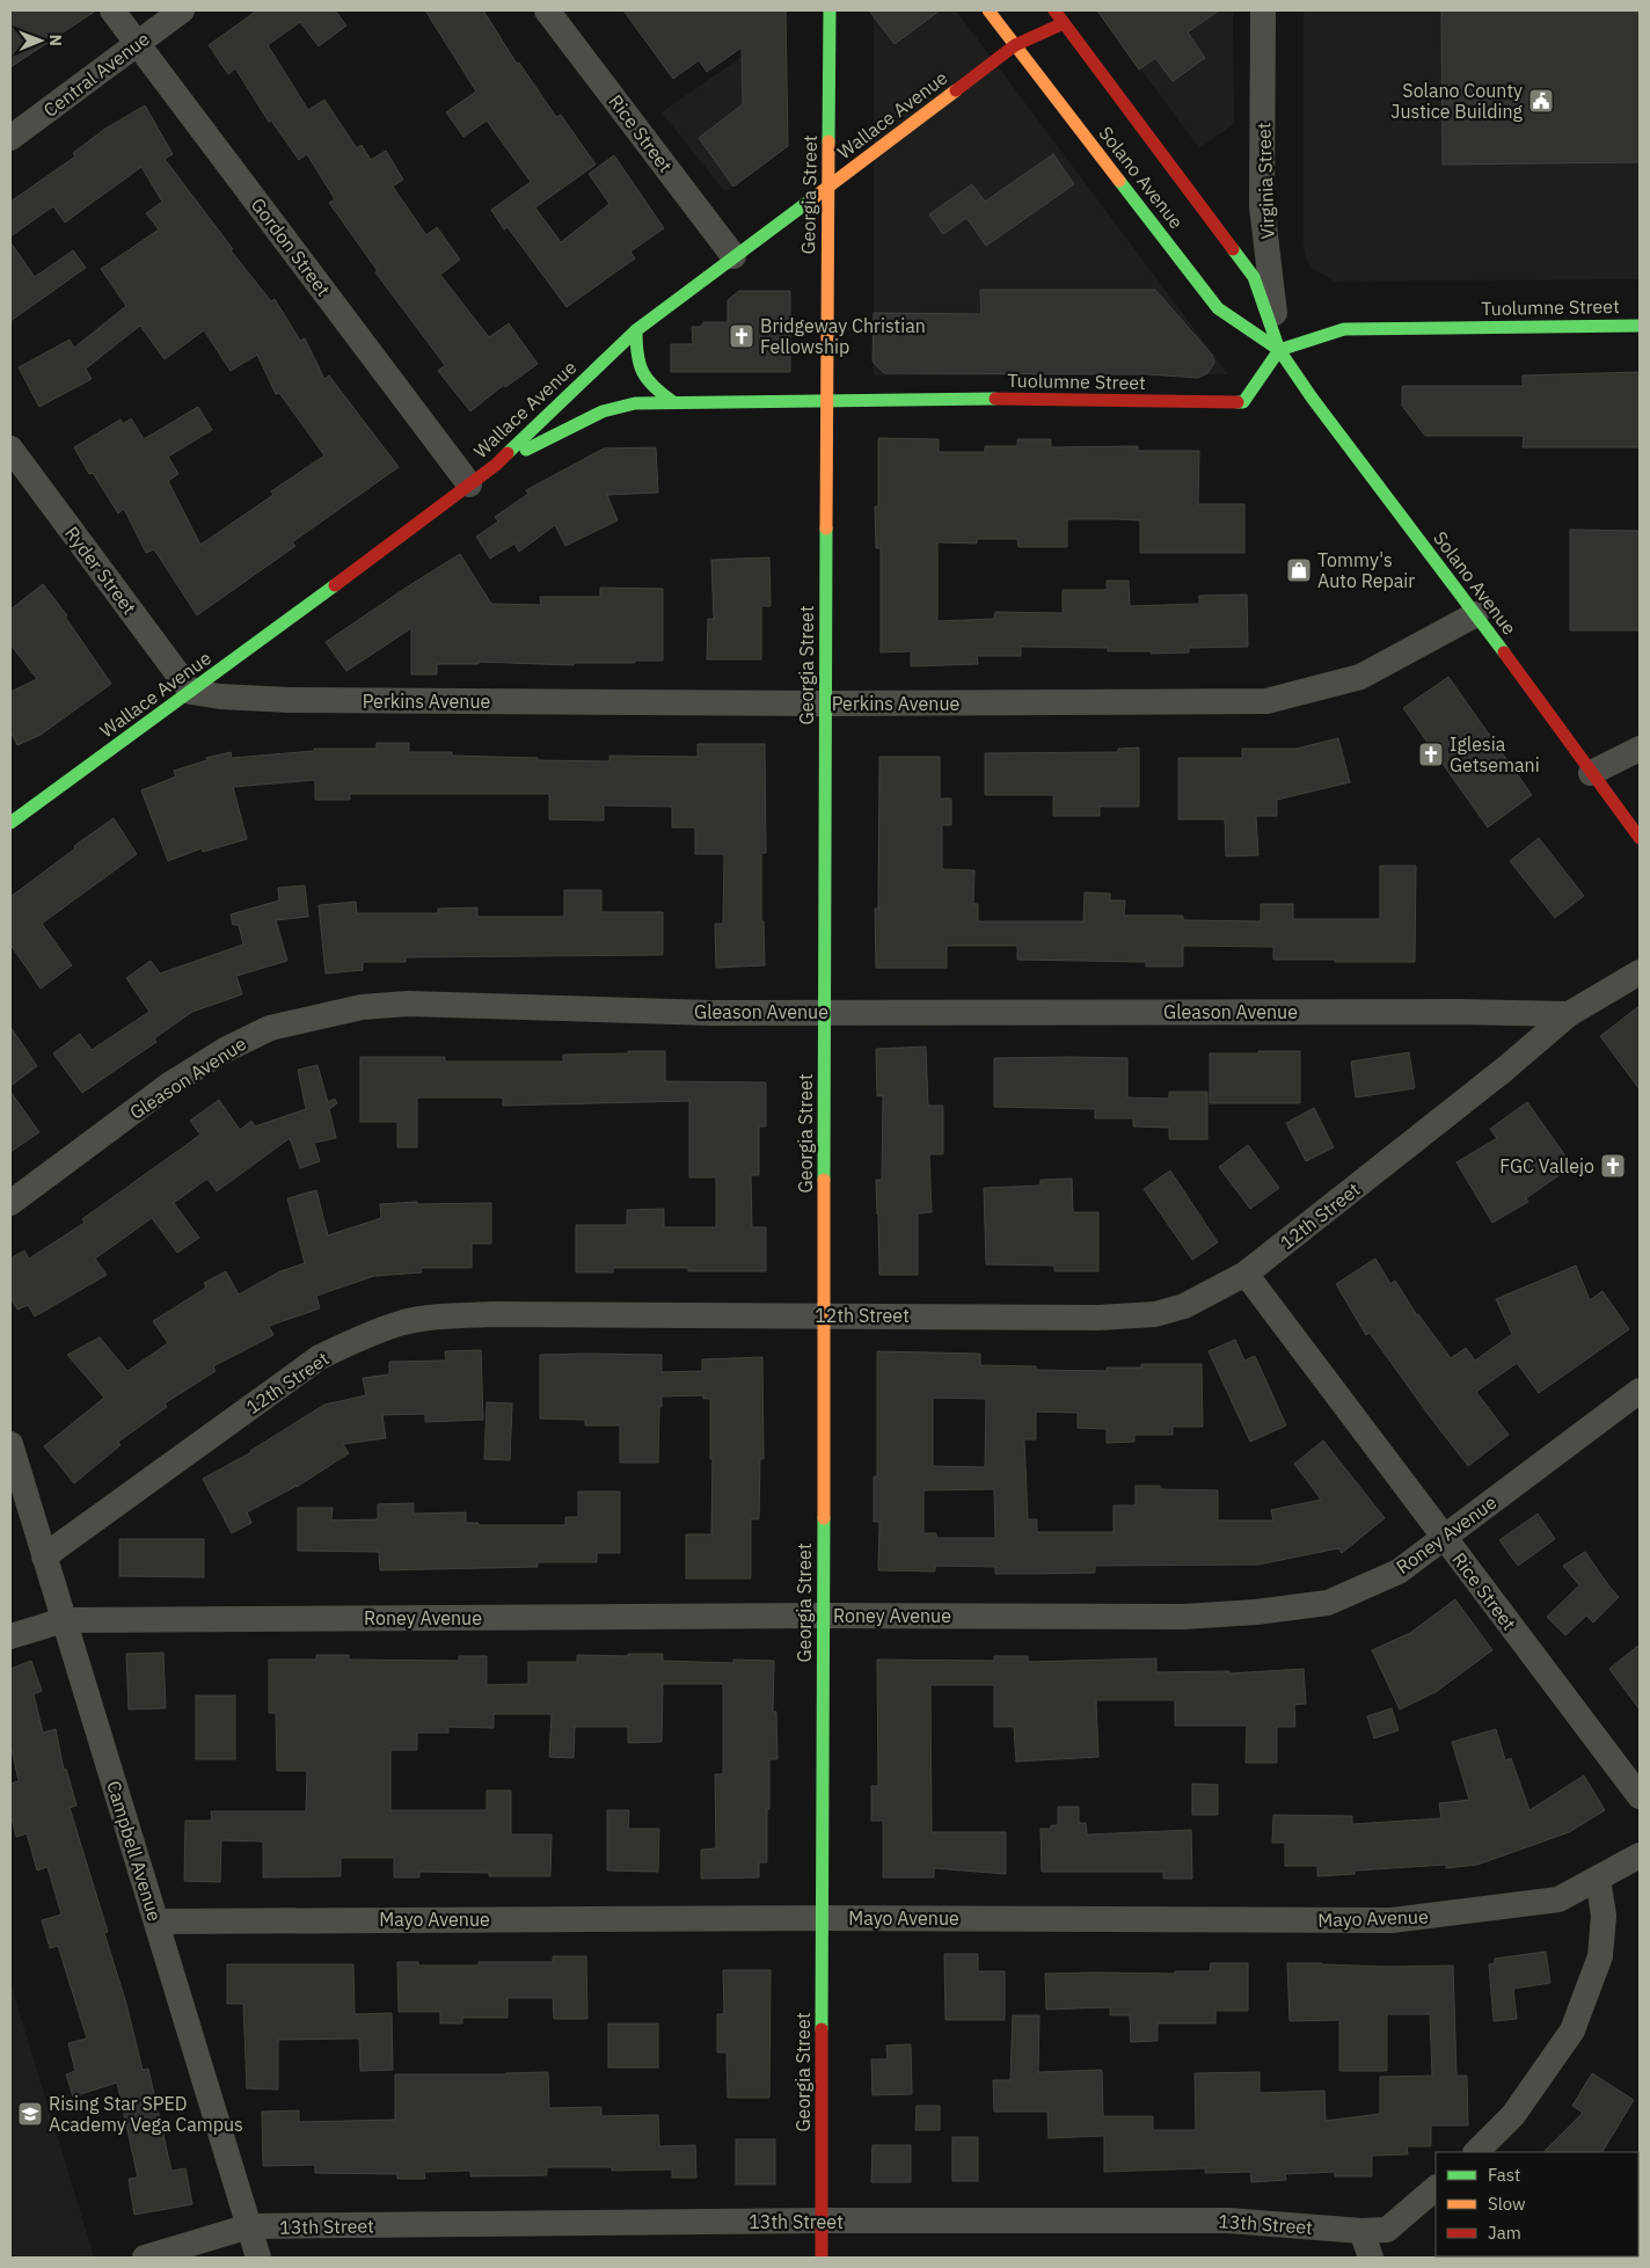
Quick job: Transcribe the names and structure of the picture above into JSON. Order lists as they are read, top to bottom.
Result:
{
  "streets": {
    "main road": [
      "Wallace Avenue",
      "Solano Avenue",
      "Georgia Street",
      "Tuolumne Street"
    ],
    "street": [
      "Central Avenue",
      "Rice Street",
      "Virginia Street",
      "Gordon Street",
      "Ryder Street",
      "Perkins Avenue",
      "Gleason Avenue",
      "12th Street",
      "Roney Avenue",
      "Campbell Avenue",
      "Mayo Avenue",
      "13th Street"
    ]
  },
  "crossings": [
    ["Central Avenue", "Gordon Street"],
    ["Wallace Avenue", "Rice Street"],
    ["Wallace Avenue", "Solano Avenue"],
    ["Wallace Avenue", "Georgia Street"],
    ["Wallace Avenue", "Gordon Street"],
    ["Wallace Avenue", "Tuolumne Street"],
    ["Wallace Avenue", "Ryder Street"],
    ["Wallace Avenue", "Perkins Avenue"],
    ["Rice Street", "12th Street"],
    ["Rice Street", "Roney Avenue"],
    ["Solano Avenue", "Virginia Street"],
    ["Solano Avenue", "Tuolumne Street"],
    ["Solano Avenue", "Perkins Avenue"],
    ["Virginia Street", "Tuolumne Street"],
    ["Georgia Street", "Tuolumne Street"],
    ["Georgia Street", "Perkins Avenue"],
    ["Georgia Street", "Gleason Avenue"],
    ["Georgia Street", "12th Street"],
    ["Georgia Street", "Roney Avenue"],
    ["Georgia Street", "Mayo Avenue"],
    ["Georgia Street", "13th Street"],
    ["Ryder Street", "Perkins Avenue"],
    ["Gleason Avenue", "12th Street"],
    ["12th Street", "Campbell Avenue"],
    ["Roney Avenue", "Campbell Avenue"],
    ["Campbell Avenue", "Mayo Avenue"],
    ["Campbell Avenue", "13th Street"]
  ],
  "places": {
    "public building": ["Solano County Justice Building"],
    "church": ["Bridgeway Christian Fellowship", "Iglesia Getsemani", "FGC Vallejo"],
    "shop": ["Tommy's Auto Repair"],
    "school or university": ["Rising Star SPED Academy Vega Campus"]
  },
  "legend": ["Fast", "Slow", "Jam"],
  "north": "right"
}
